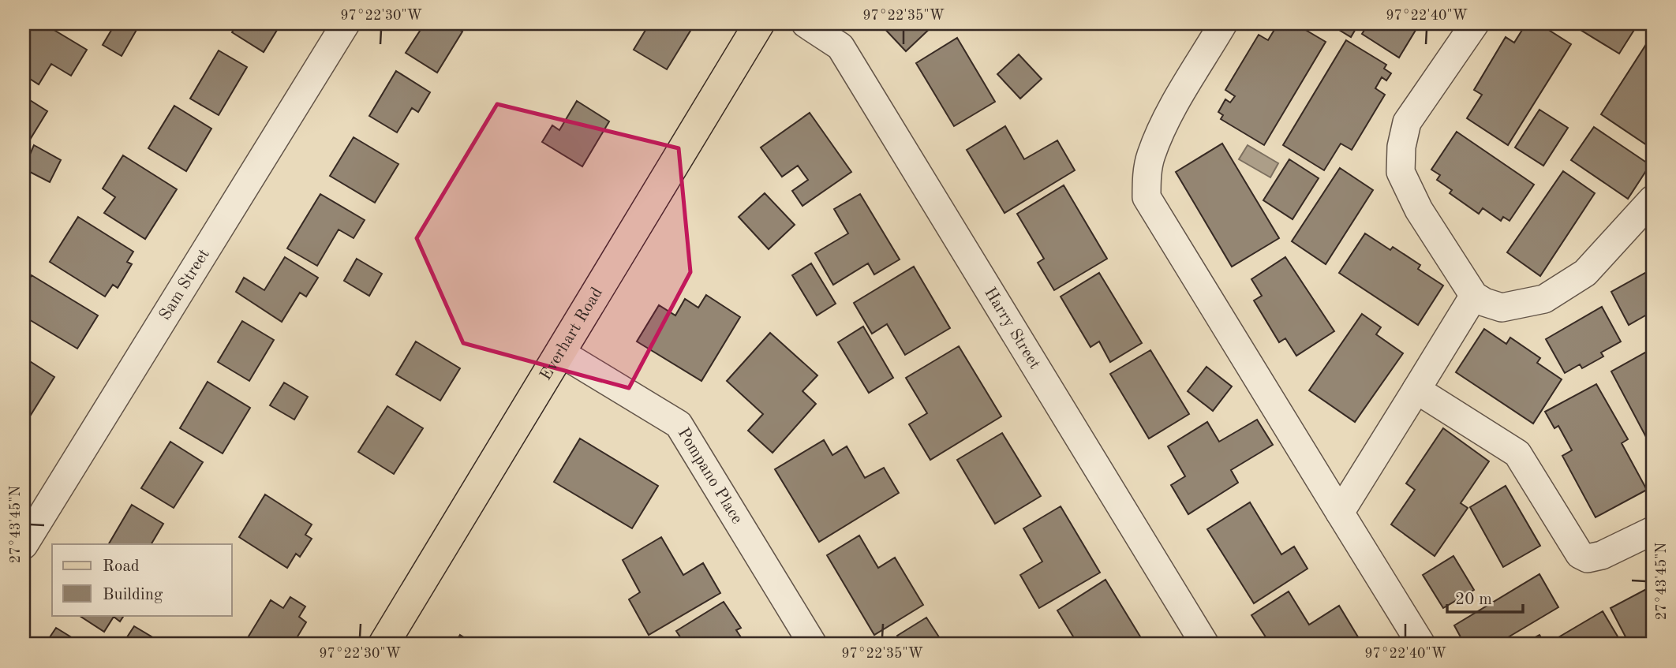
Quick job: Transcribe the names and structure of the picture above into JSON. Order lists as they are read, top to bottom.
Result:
{
  "streets": {
    "main road": ["Everhart Road"],
    "street": ["Sam Street", "Harry Street", "Pompano Place"]
  },
  "crossings": [
    ["Everhart Road", "Pompano Place"]
  ],
  "legend": ["Road", "Building"],
  "scale_bar": "20 m",
  "coordinates": [
    "97°22'30\"W",
    "97°22'35\"W",
    "97°22'40\"W",
    "27°43'45\"N"
  ]
}
